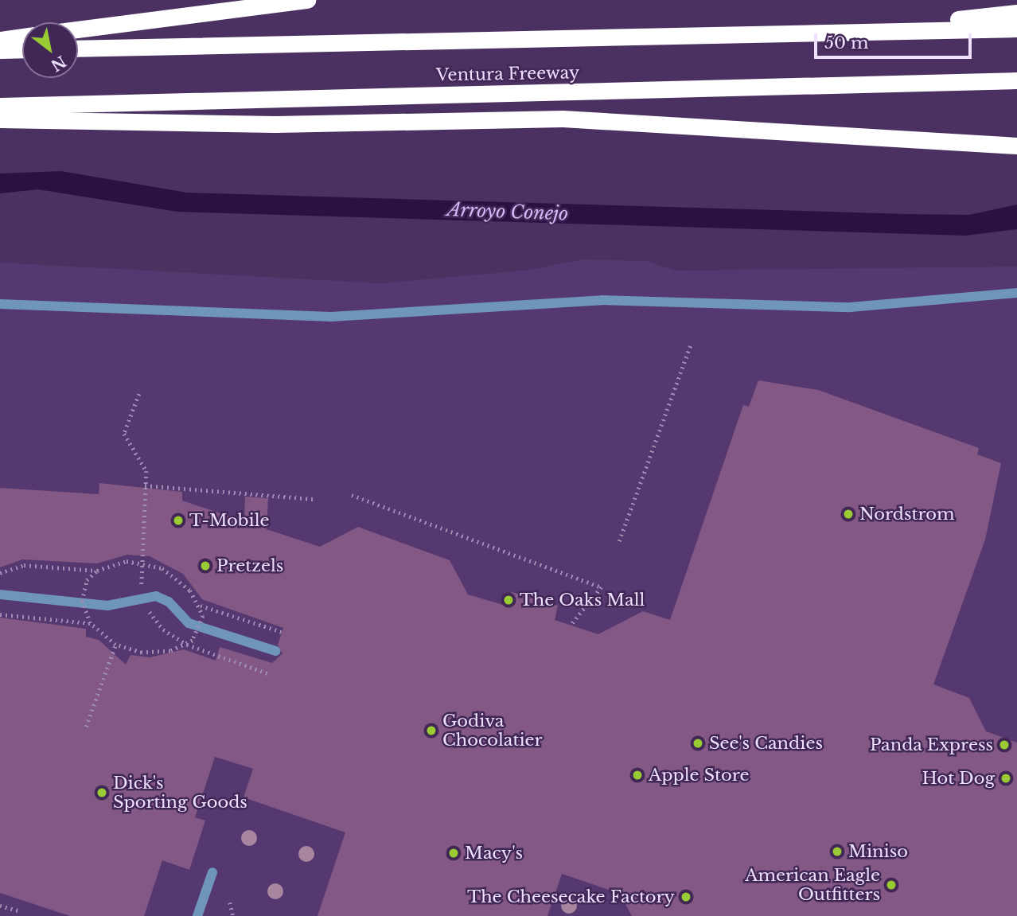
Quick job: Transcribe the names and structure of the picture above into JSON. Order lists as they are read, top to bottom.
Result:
{
  "streets": {
    "highway": ["Ventura Freeway"]
  },
  "water": ["Arroyo Conejo"],
  "places": [
    "Nordstrom",
    "T-Mobile",
    "Pretzels",
    "The Oaks Mall",
    "Godiva Chocolatier",
    "See's Candies",
    "Panda Express",
    "Apple Store",
    "Hot Dog",
    "Dick's Sporting Goods",
    "Miniso",
    "Macy's",
    "American Eagle Outfitters",
    "The Cheesecake Factory"
  ],
  "scale_bar": "50 m",
  "north": "bottom right"
}
